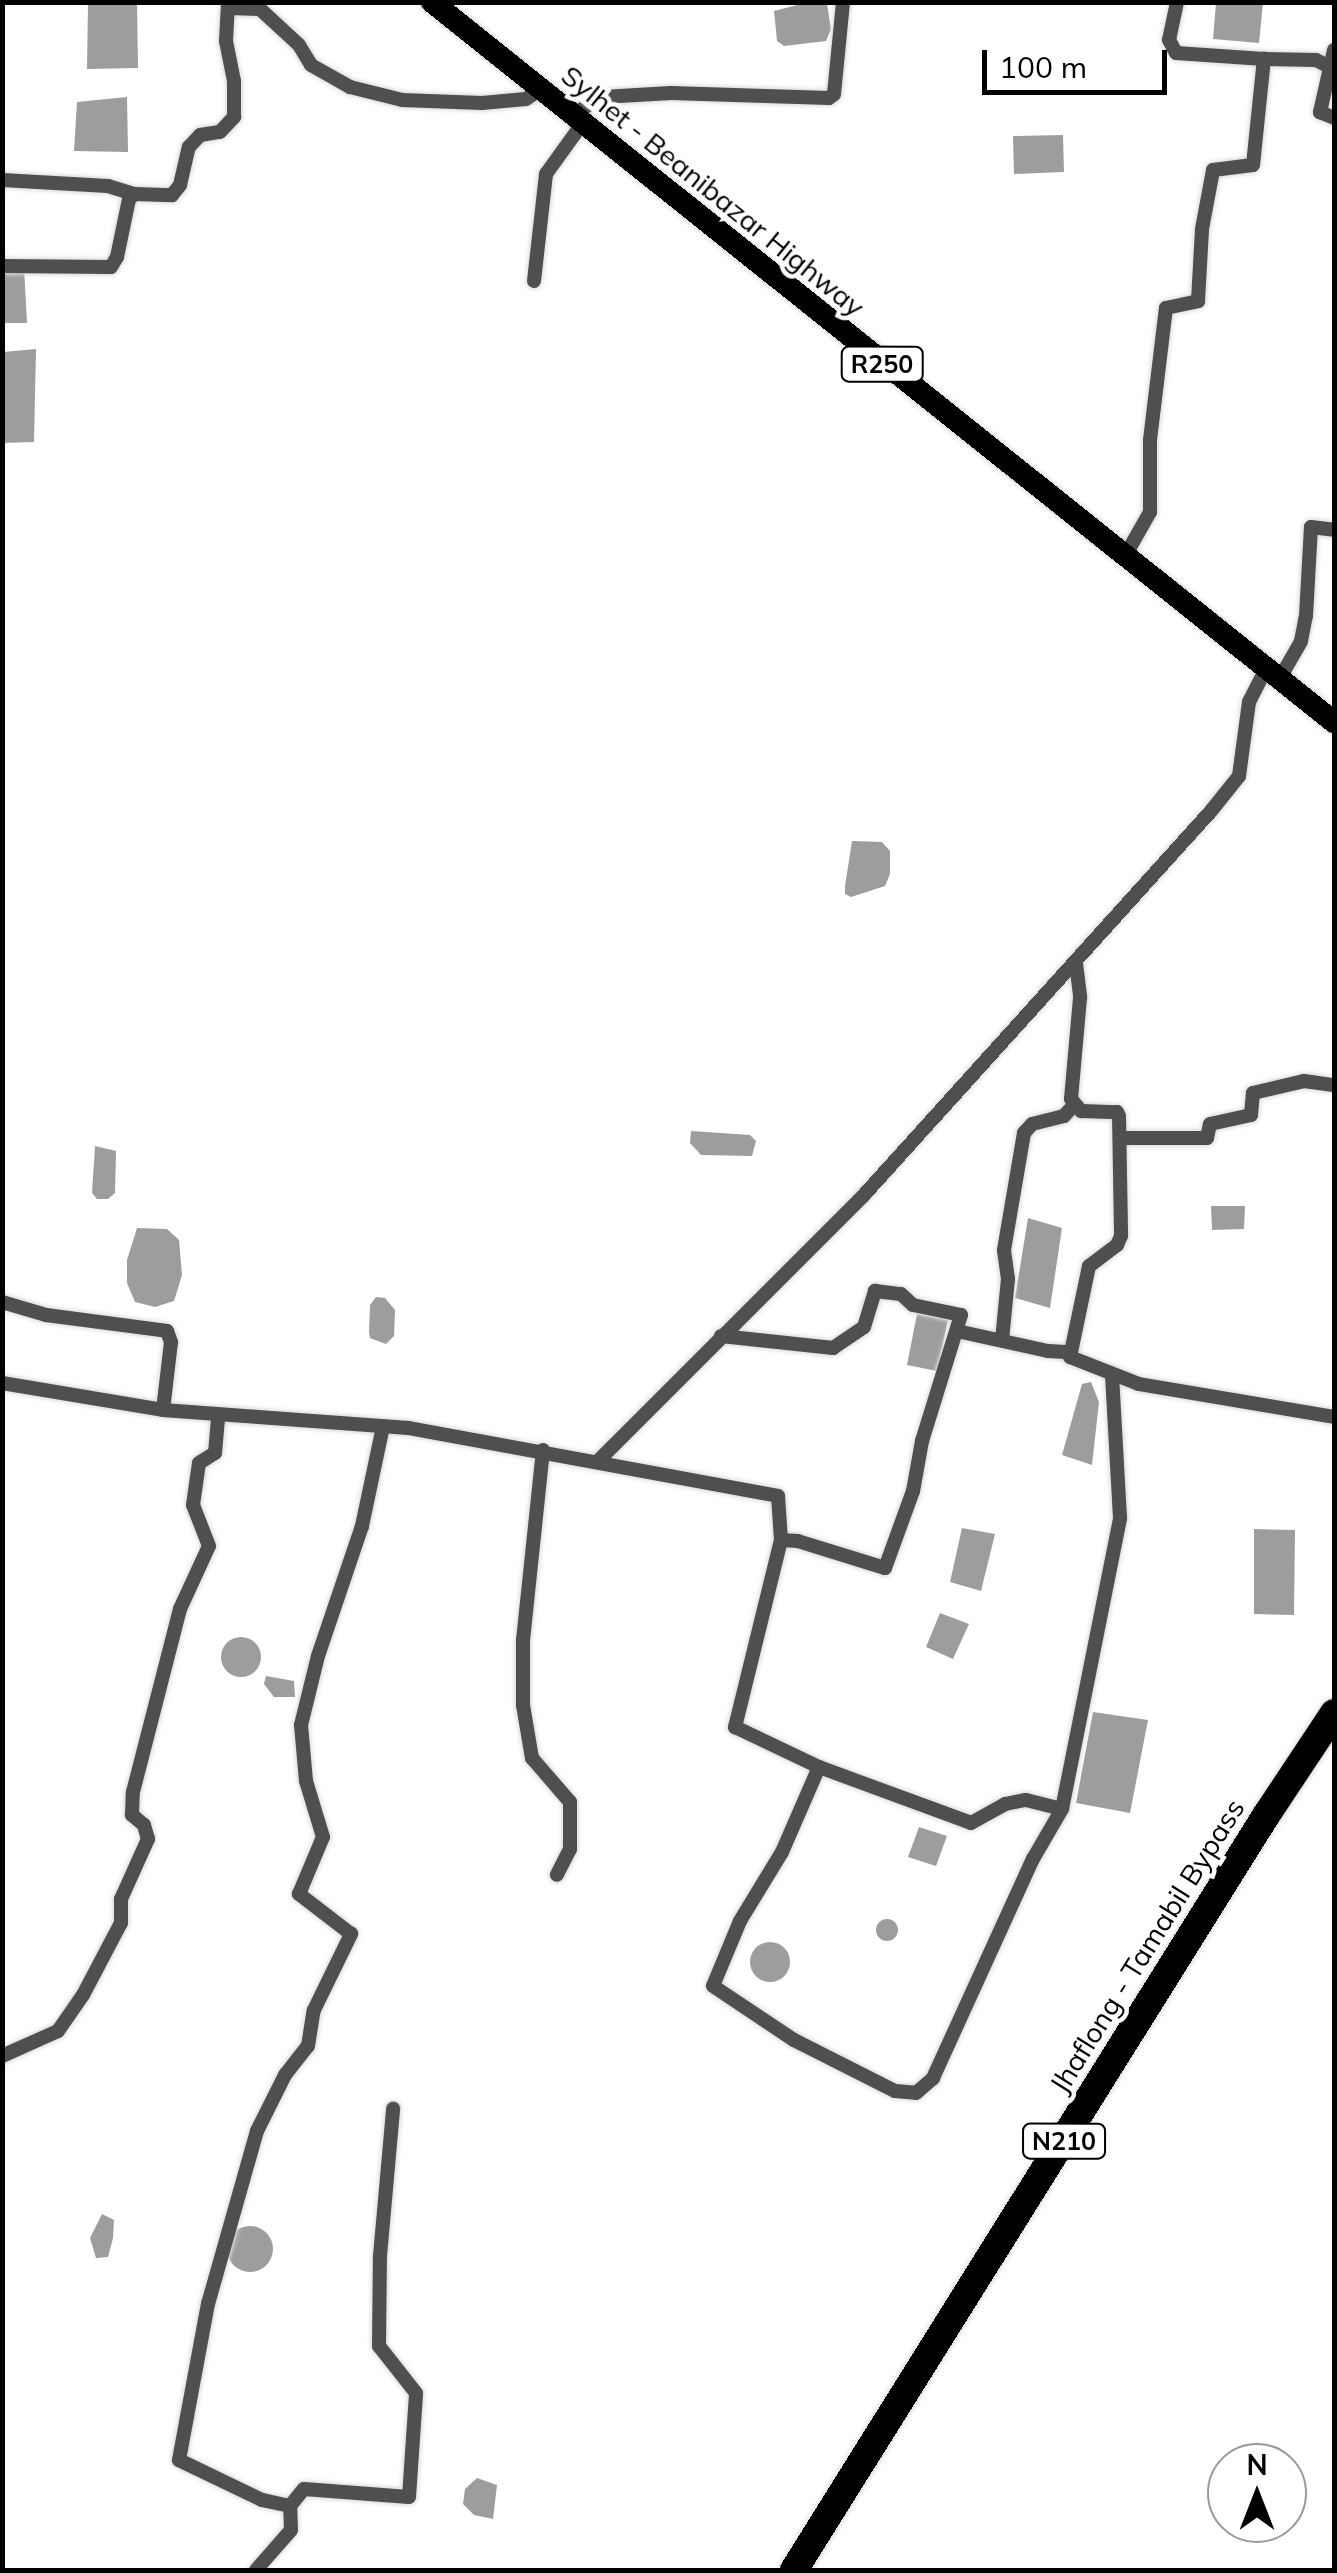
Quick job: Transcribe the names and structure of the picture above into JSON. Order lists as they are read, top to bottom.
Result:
{
  "streets": {
    "highway": ["Jhaflong - Tamabil Bypass", "N210"],
    "main road": ["Sylhet - Beanibazar Highway", "R250"]
  },
  "scale_bar": "100 m",
  "north": "top"
}
